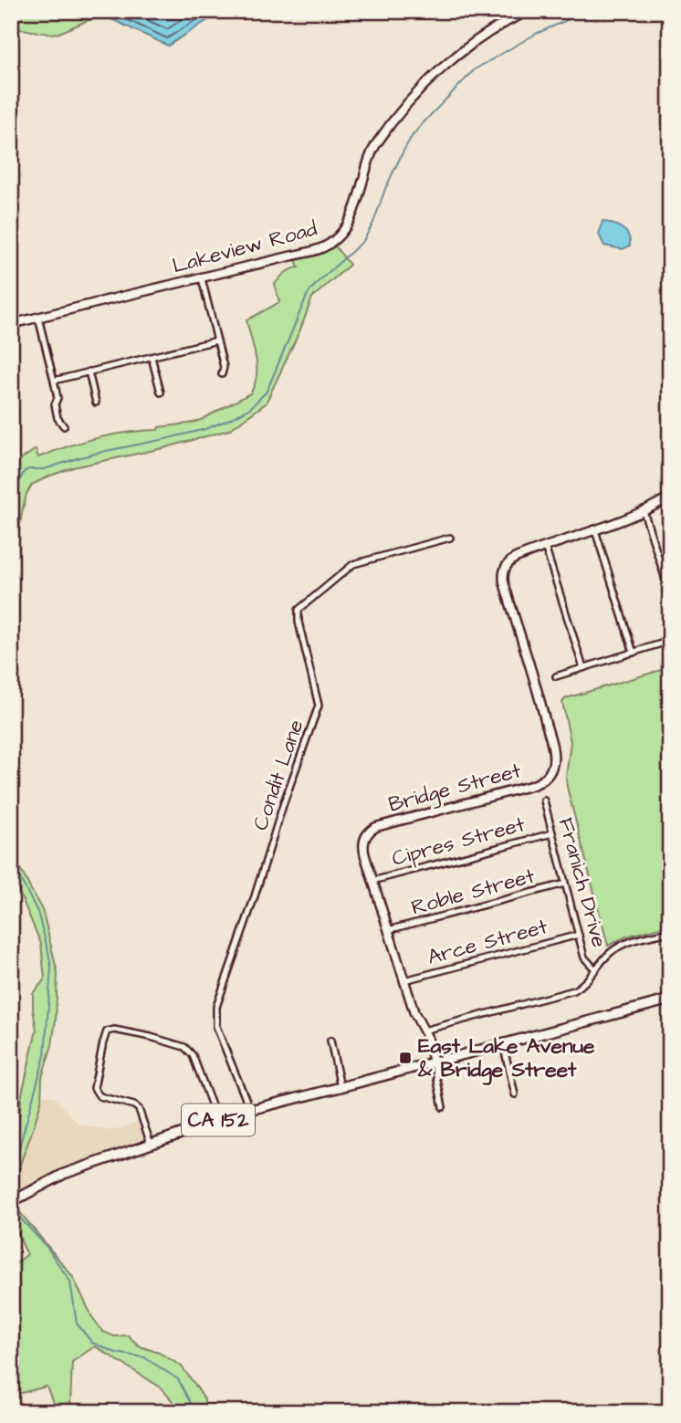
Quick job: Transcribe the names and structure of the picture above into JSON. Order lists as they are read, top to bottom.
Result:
{
  "streets": {
    "main road": ["CA 152"],
    "street": [
      "Lakeview Road",
      "Condit Lane",
      "Bridge Street",
      "Cipres Street",
      "Franich Drive",
      "Roble Street",
      "Arce Street"
    ]
  },
  "crossings": [
    ["Condit Lane", "CA 152"],
    ["Bridge Street", "Cipres Street"],
    ["Bridge Street", "Roble Street"],
    ["Bridge Street", "Arce Street"],
    ["Bridge Street", "CA 152"],
    ["Cipres Street", "Franich Drive"],
    ["Franich Drive", "Roble Street"],
    ["Franich Drive", "Arce Street"]
  ],
  "places": {
    "transit": ["East Lake Avenue & Bridge Street"]
  }
}
